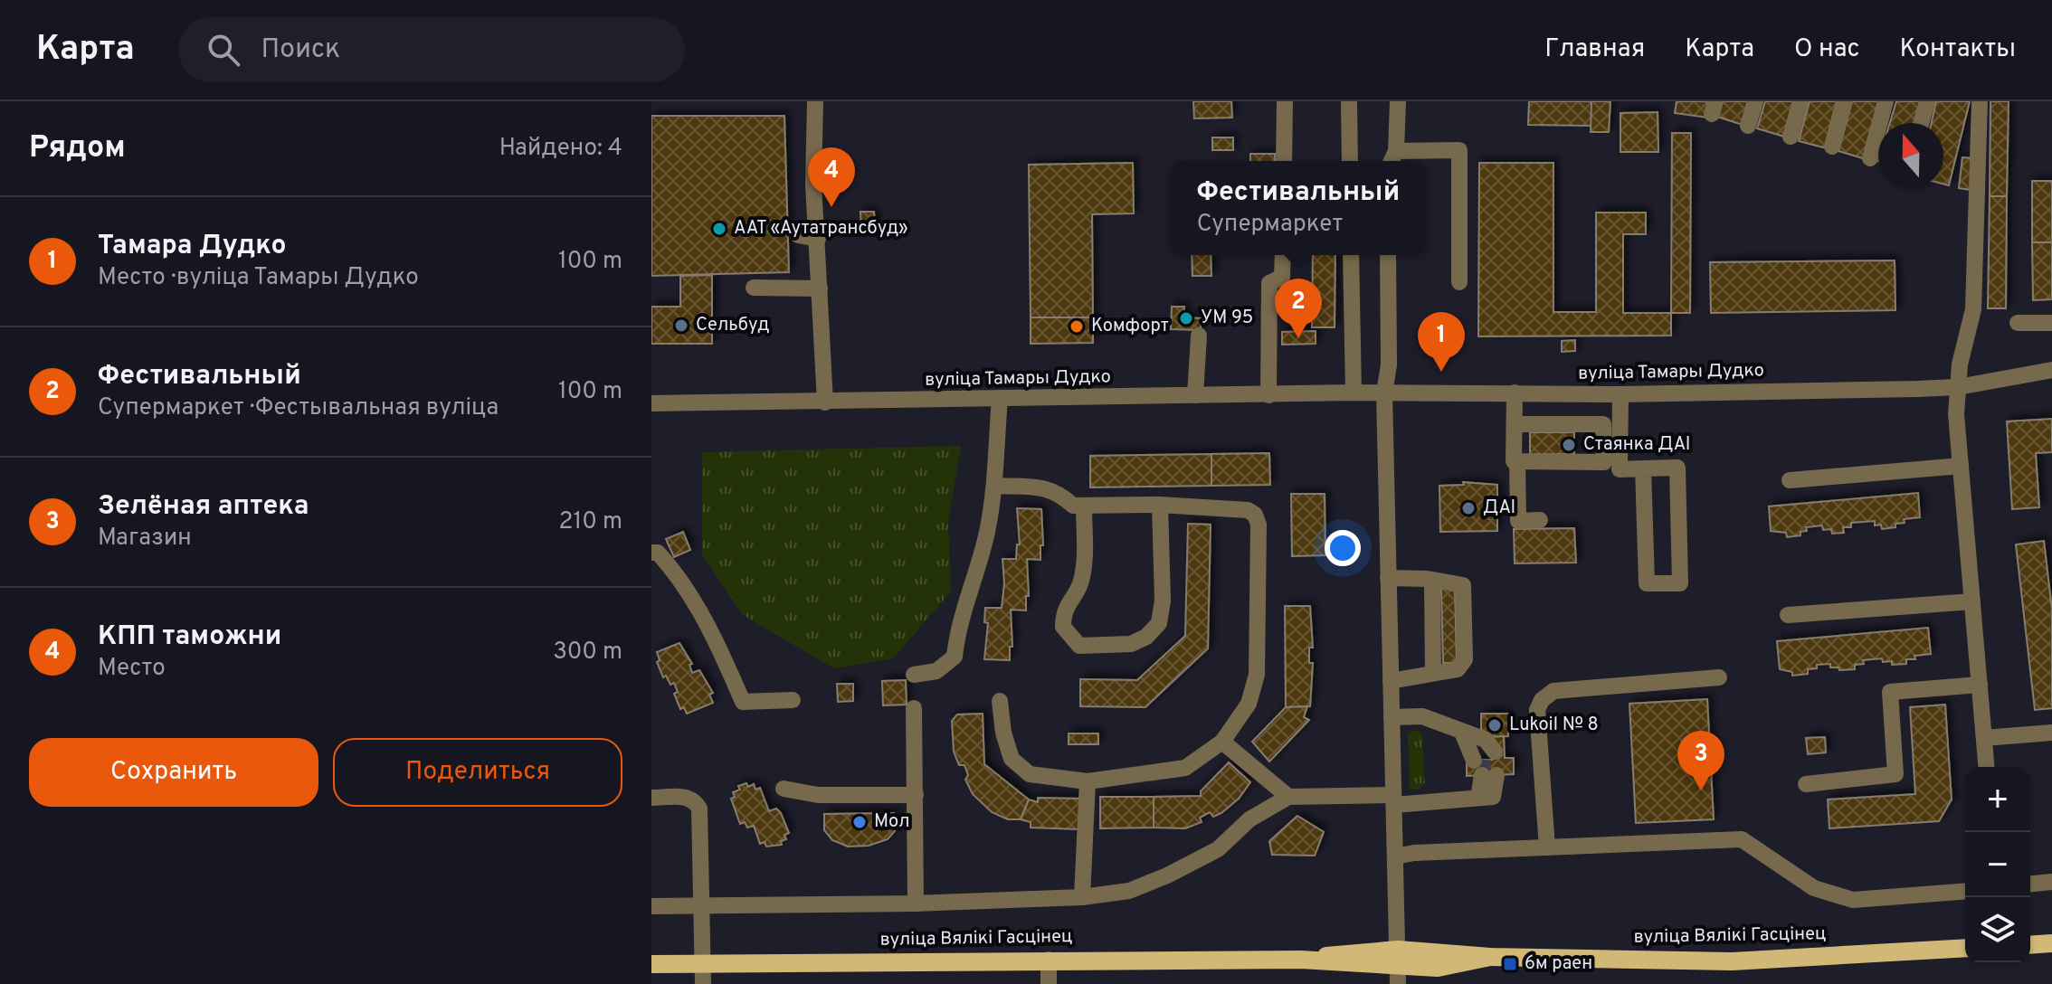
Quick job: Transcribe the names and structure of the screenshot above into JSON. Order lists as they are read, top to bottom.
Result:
{
  "streets": {
    "main road": ["вуліца Вялікі Гасцінец"],
    "street": ["вуліца Тамары Дудко"]
  },
  "places": {
    "other": [
      "ААТ «Аутатрансбуд»",
      "УМ 95",
      "Сельбуд",
      "Комфорт",
      "Стаянка ДАІ",
      "ДАІ",
      "Lukoil № 8",
      "Мол"
    ],
    "transit": ["6м раен"]
  },
  "north": "top",
  "page": {
    "header": "Карта",
    "search": "Поиск",
    "nav": [
      "Главная",
      "Карта",
      "О нас",
      "Контакты"
    ],
    "heading": ["Рядом", "Найдено: 4"],
    "pins": [
      "4",
      "2",
      "1",
      "3"
    ],
    "popup": ["Фестивальный", "Супермаркет"],
    "list": [
      {
        "mark": "1",
        "name": "Тамара Дудко",
        "note": "Место · вуліца Тамары Дудко",
        "value": "100 m"
      },
      {
        "mark": "2",
        "name": "Фестивальный",
        "note": "Супермаркет · Фестывальная вуліца",
        "value": "100 m"
      },
      {
        "mark": "3",
        "name": "Зелёная аптека",
        "note": "Магазин",
        "value": "210 m"
      },
      {
        "mark": "4",
        "name": "КПП таможни",
        "note": "Место",
        "value": "300 m"
      }
    ],
    "buttons": ["Сохранить", "Поделиться"],
    "map_buttons": ["+", "−"]
  }
}
